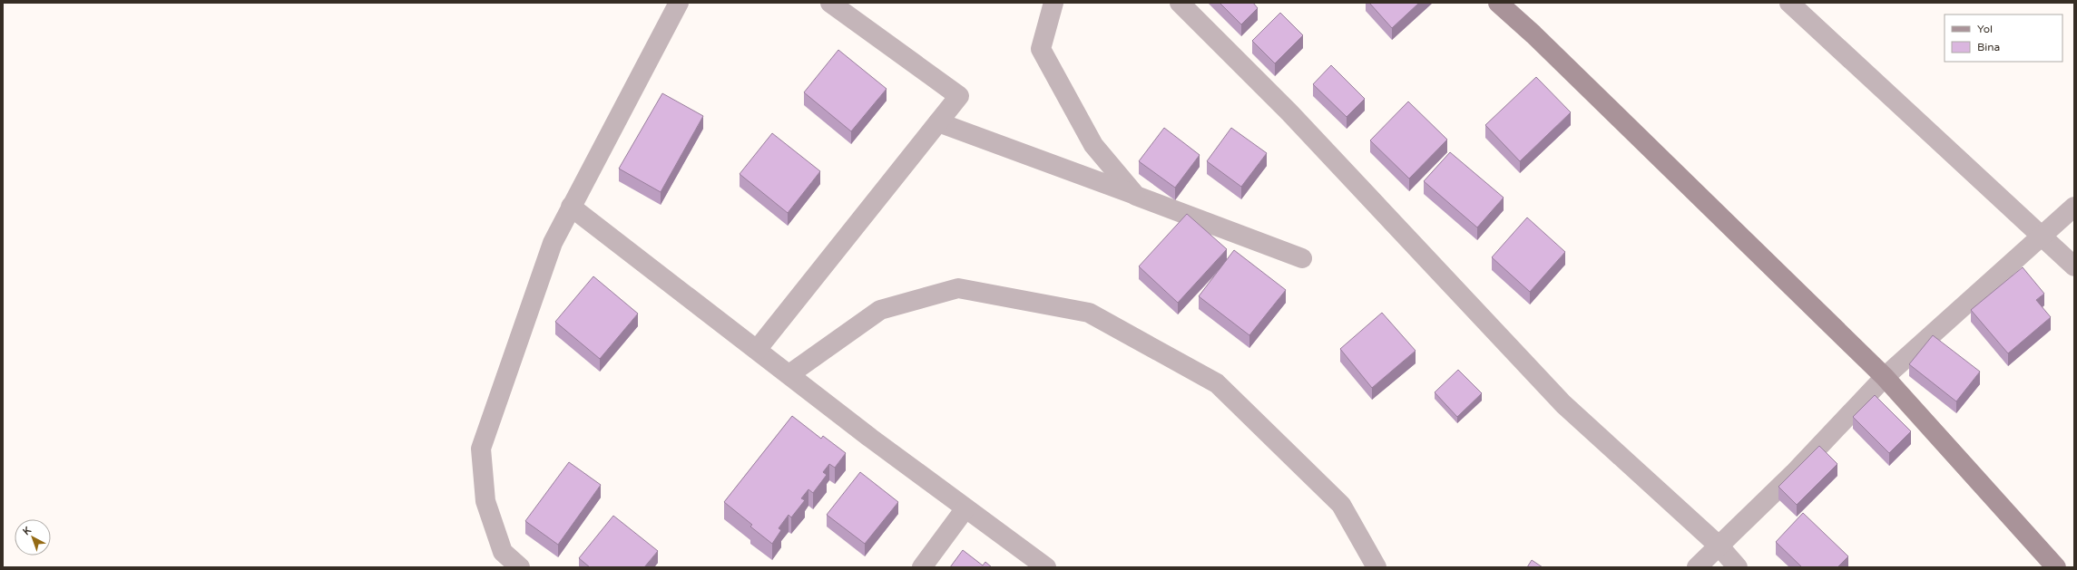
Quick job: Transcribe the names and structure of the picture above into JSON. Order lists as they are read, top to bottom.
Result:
{
  "legend": ["Yol", "Bina"],
  "north": "top left"
}
